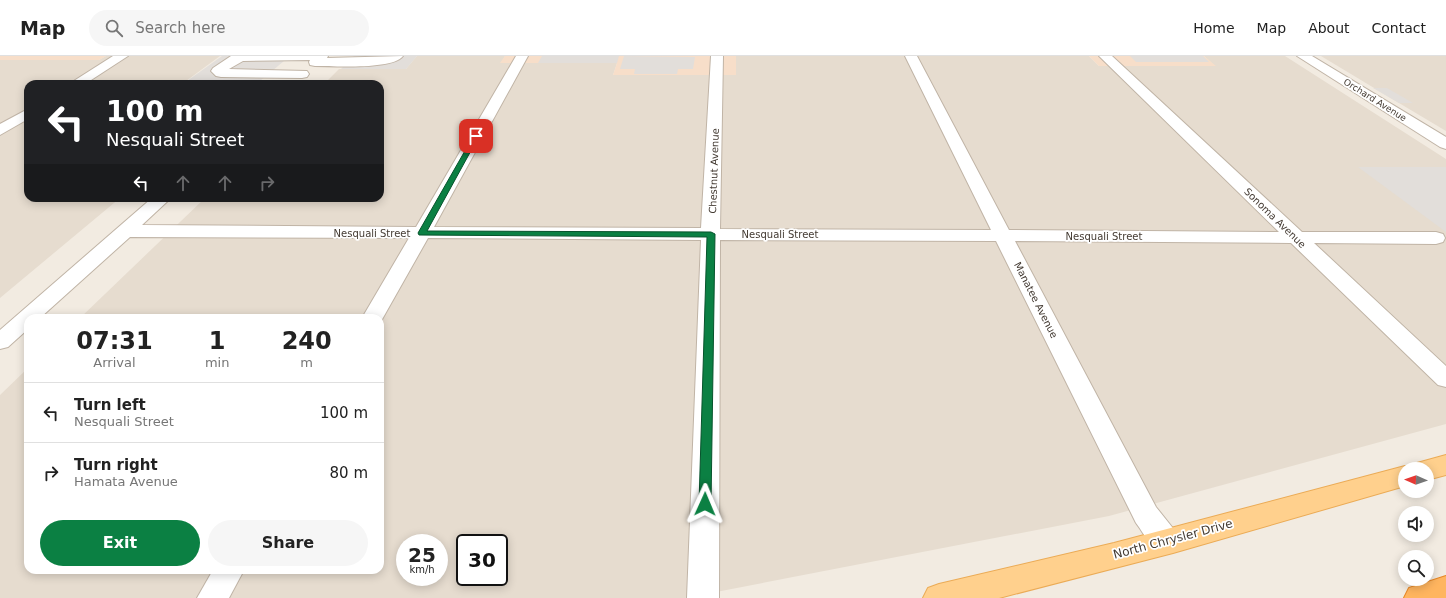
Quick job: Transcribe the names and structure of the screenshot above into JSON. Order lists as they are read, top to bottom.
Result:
{
  "streets": {
    "main road": ["North Chrysler Drive"],
    "street": [
      "Orchard Avenue",
      "Chestnut Avenue",
      "Sonoma Avenue",
      "Nesquali Street",
      "Manatee Avenue"
    ]
  },
  "crossings": [
    ["Chestnut Avenue", "Nesquali Street"],
    ["Sonoma Avenue", "Nesquali Street"],
    ["Nesquali Street", "Manatee Avenue"],
    ["Manatee Avenue", "North Chrysler Drive"]
  ],
  "north": "left",
  "page": {
    "header": "Map",
    "search": "Search here",
    "nav": [
      "Home",
      "Map",
      "About",
      "Contact"
    ],
    "turn": ["100 m", "Nesquali Street"],
    "eta": [
      "07:31",
      "Arrival",
      "1",
      "min",
      "240",
      "m"
    ],
    "list": [
      {
        "name": "Turn left",
        "note": "Nesquali Street",
        "value": "100 m"
      },
      {
        "name": "Turn right",
        "note": "Hamata Avenue",
        "value": "80 m"
      }
    ],
    "buttons": ["Exit", "Share"],
    "speed": "25 km/h",
    "limit": "30"
  }
}
